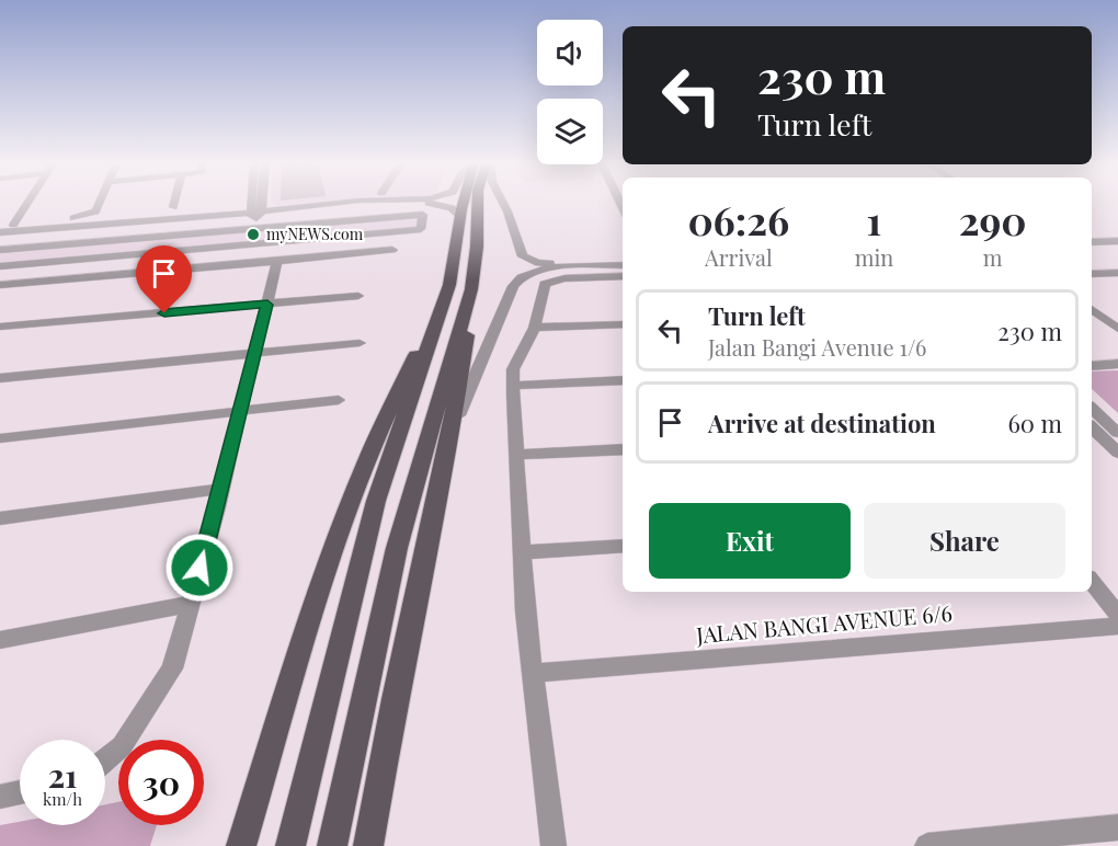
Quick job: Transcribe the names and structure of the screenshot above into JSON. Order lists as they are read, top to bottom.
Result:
{
  "streets": {
    "street": ["JALAN BANGI AVENUE 6/6"]
  },
  "places": ["myNEWS.com"],
  "page": {
    "turn": ["230 m", "Turn left"],
    "eta": [
      "06:26",
      "Arrival",
      "1",
      "min",
      "290",
      "m"
    ],
    "list": [
      {
        "name": "Turn left",
        "note": "Jalan Bangi Avenue 1/6",
        "value": "230 m"
      },
      {
        "name": "Arrive at destination",
        "value": "60 m"
      }
    ],
    "buttons": ["Exit", "Share"],
    "speed": "21 km/h",
    "limit": "30"
  }
}
